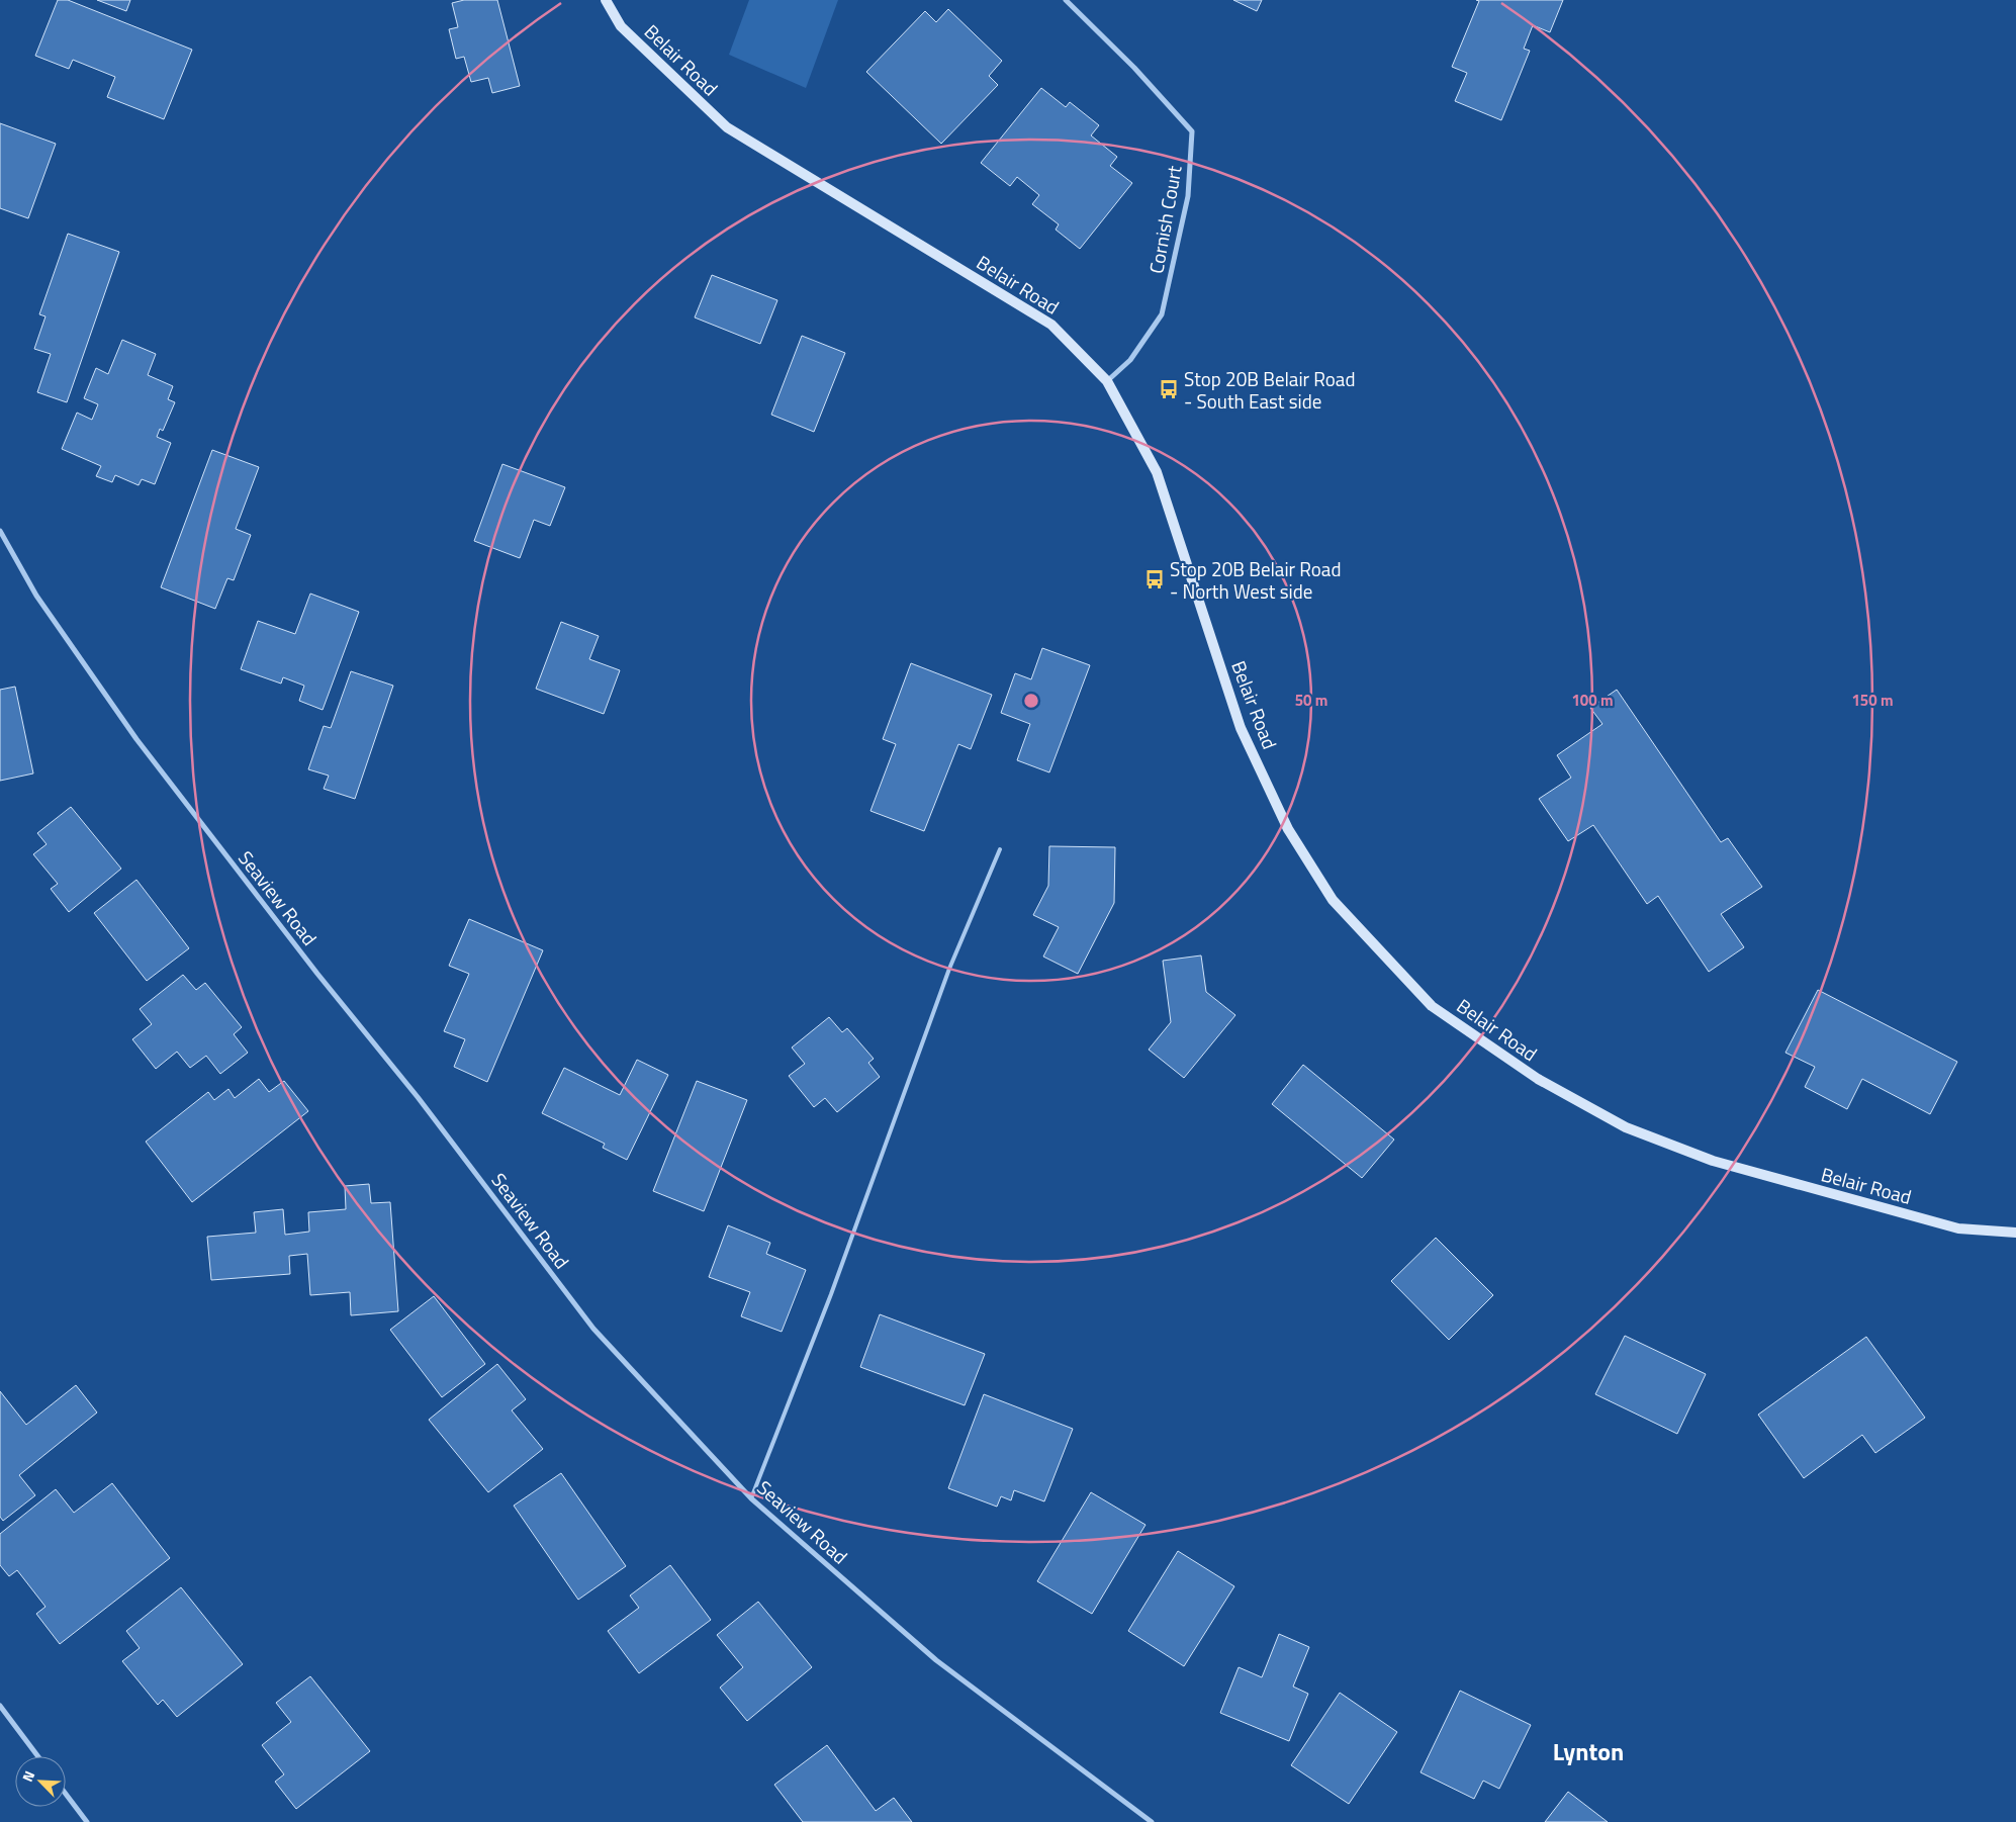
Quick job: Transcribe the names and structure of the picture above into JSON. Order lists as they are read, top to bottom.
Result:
{
  "streets": {
    "main road": ["Belair Road"],
    "street": ["Cornish Court", "Seaview Road"]
  },
  "crossings": [
    ["Belair Road", "Cornish Court"]
  ],
  "districts": ["Lynton"],
  "places": {
    "bus stop": ["Stop 20B Belair Road - South East side", "Stop 20B Belair Road - North West side"]
  },
  "north": "top left",
  "rings": ["50 m", "100 m", "150 m"]
}
